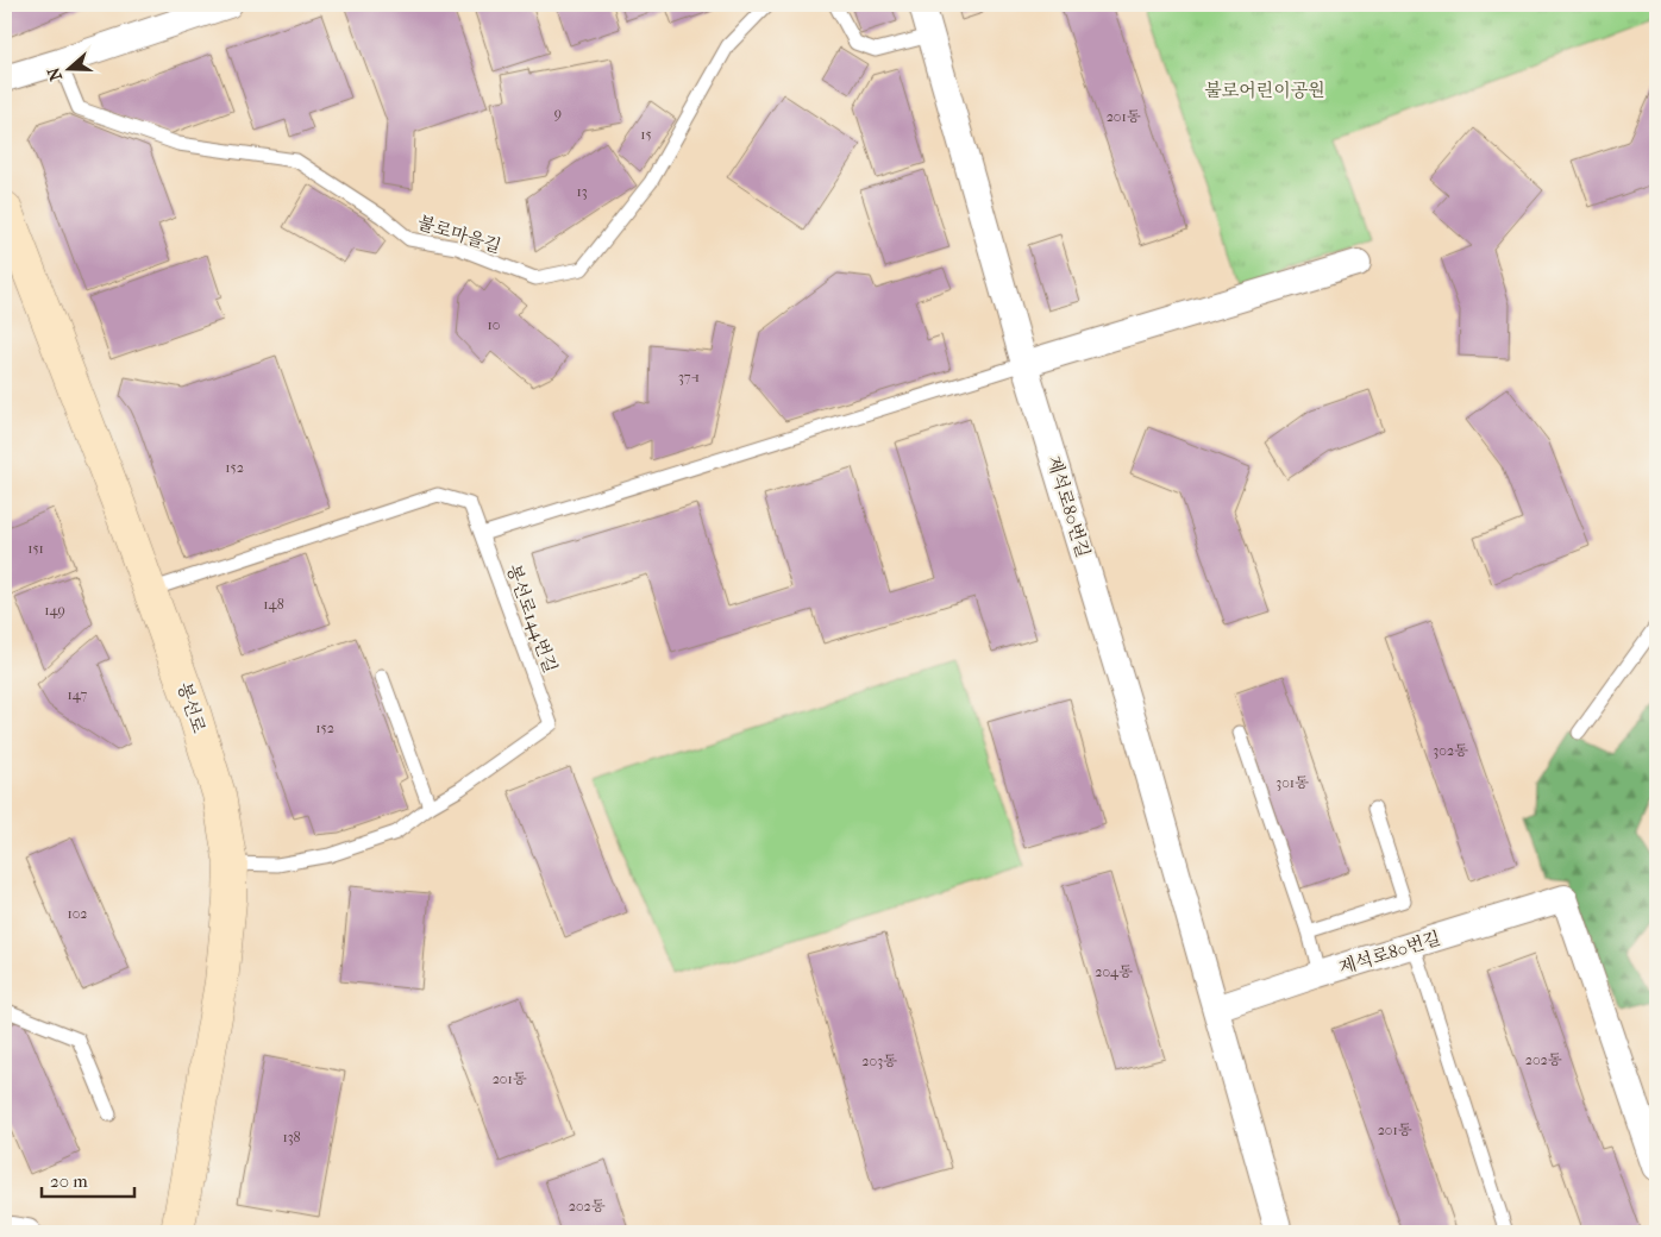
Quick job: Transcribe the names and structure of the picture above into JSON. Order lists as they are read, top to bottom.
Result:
{
  "streets": {
    "main road": ["봉선로"],
    "street": ["제석로80번길"],
    "lane": ["불로마을길", "봉선로144번길"]
  },
  "crossings": [
    ["봉선로144번길", "봉선로"]
  ],
  "parks": ["불로어린이공원"],
  "house_numbers": [
    "9",
    "201동",
    "15",
    "13",
    "10",
    "37-1",
    "152",
    "151",
    "148",
    "149",
    "147",
    "152",
    "302동",
    "301동",
    "102",
    "204동",
    "202동",
    "203동",
    "201동",
    "201동",
    "138",
    "202동"
  ],
  "scale_bar": "20 m",
  "north": "left"
}
